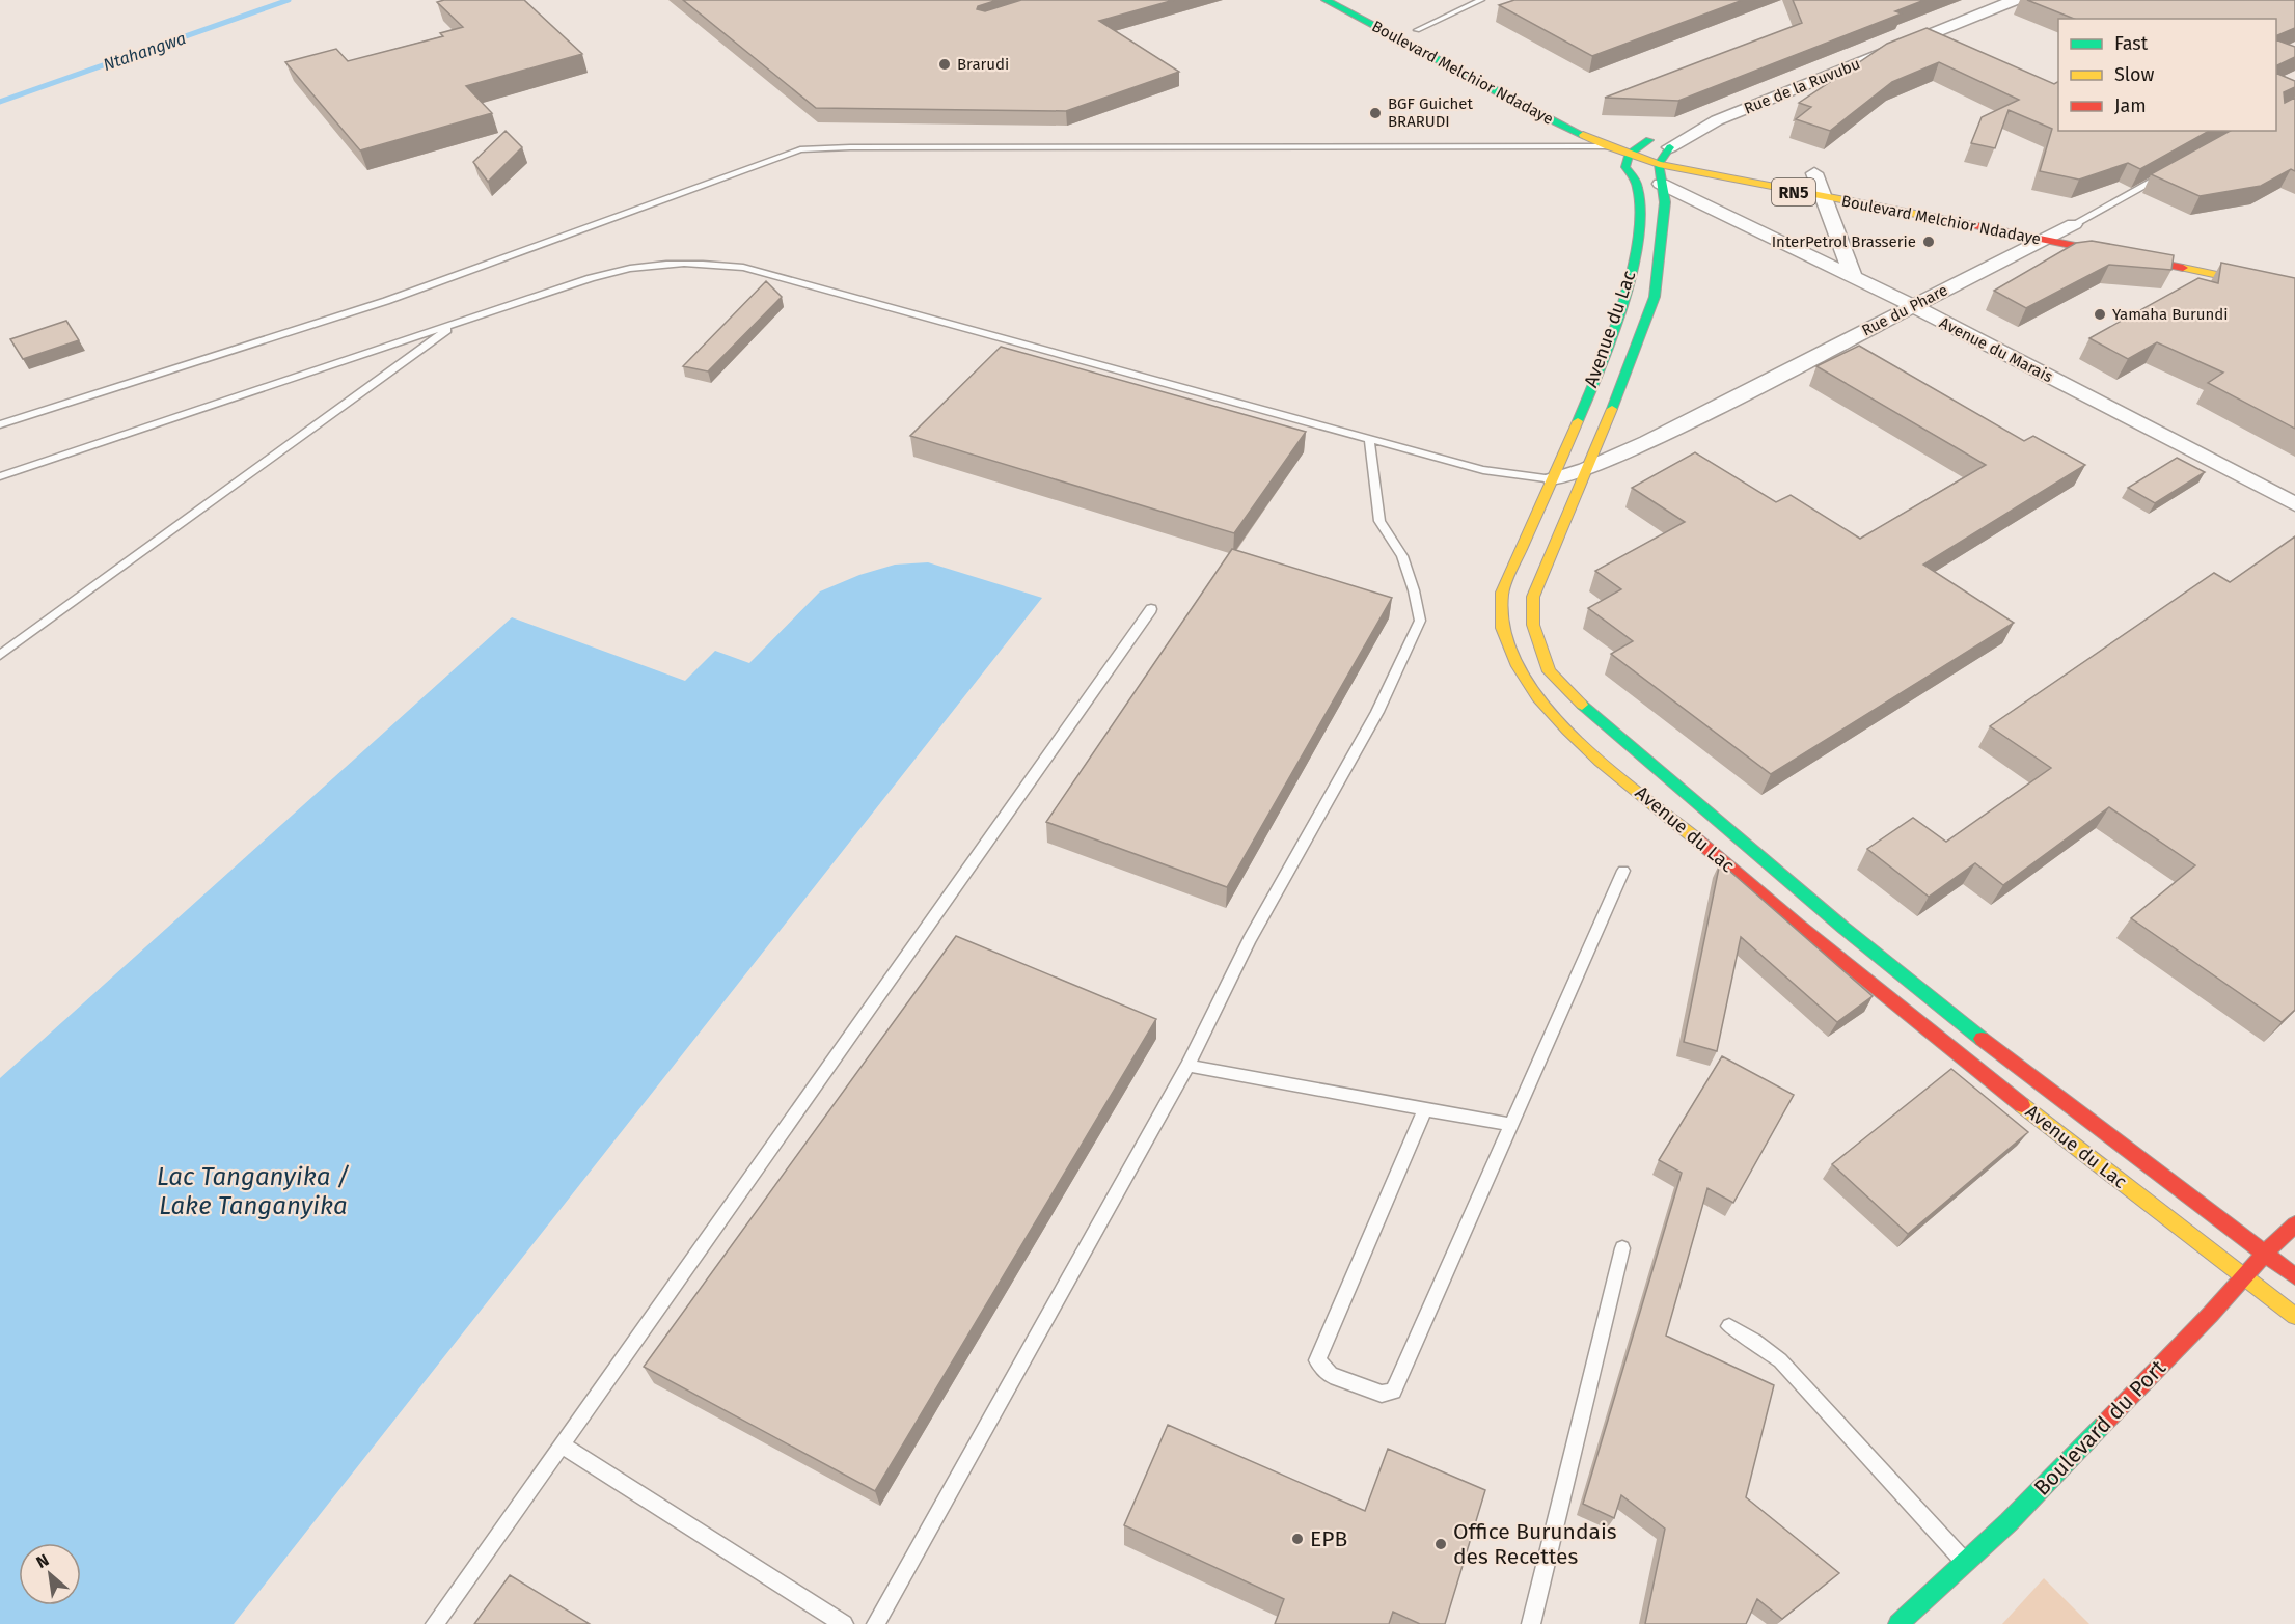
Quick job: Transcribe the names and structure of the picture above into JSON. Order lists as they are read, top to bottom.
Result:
{
  "streets": {
    "main road": [
      "Boulevard Melchior Ndadaye",
      "RN5",
      "Avenue du Lac",
      "Boulevard du Port"
    ],
    "street": ["Rue de la Ruvubu", "Rue du Phare", "Avenue du Marais"]
  },
  "crossings": [
    ["Boulevard Melchior Ndadaye", "Rue du Phare"],
    ["Boulevard Melchior Ndadaye", "Avenue du Lac"],
    ["Rue du Phare", "Avenue du Lac"],
    ["Rue du Phare", "Avenue du Marais"],
    ["Avenue du Lac", "Avenue du Marais"],
    ["Avenue du Lac", "Boulevard du Port"]
  ],
  "water": ["Ntahangwa", "Lac Tanganyika / Lake Tanganyika"],
  "places": [
    "Brarudi",
    "BGF Guichet BRARUDI",
    "InterPetrol Brasserie",
    "Yamaha Burundi",
    "EPB",
    "Office Burundais des Recettes"
  ],
  "legend": ["Fast", "Slow", "Jam"],
  "north": "top left"
}
